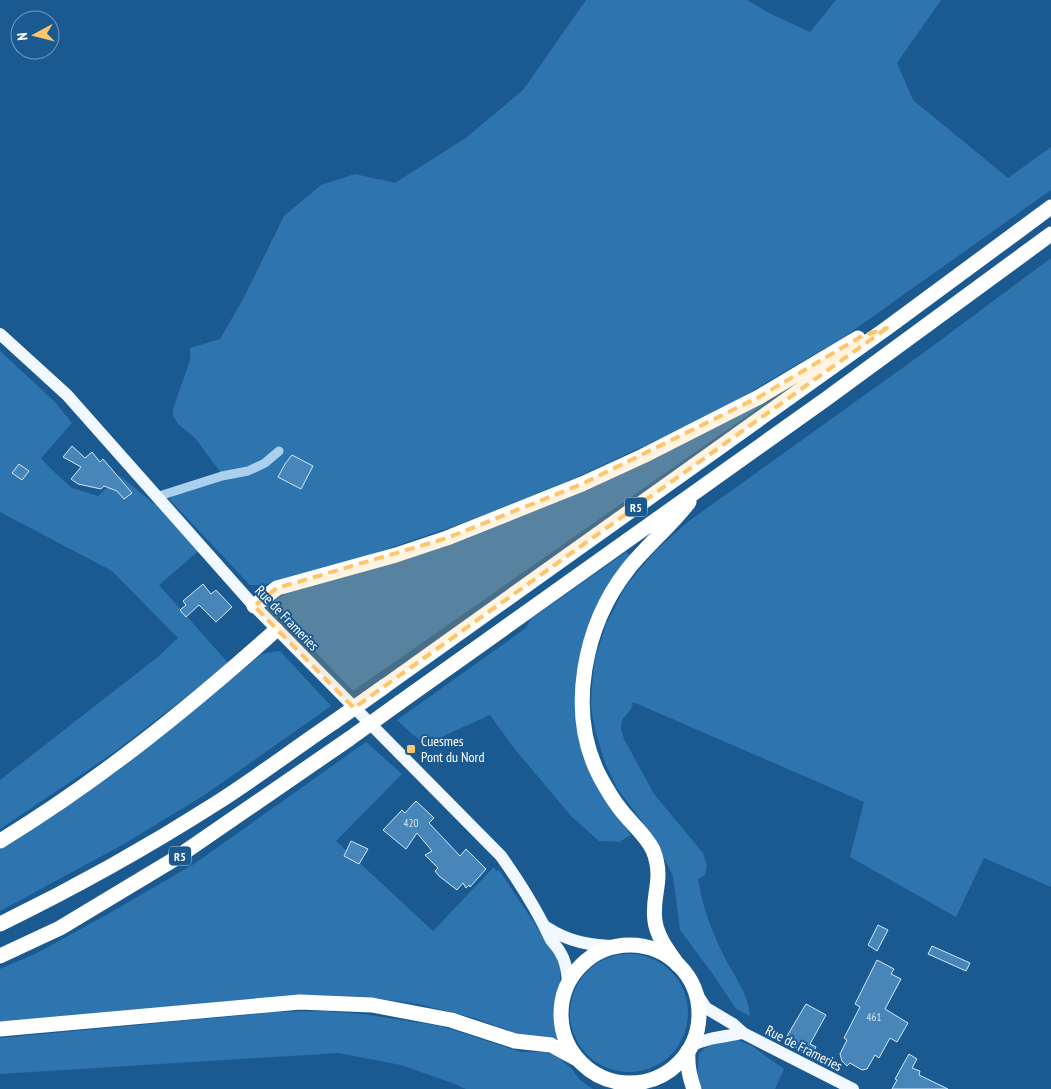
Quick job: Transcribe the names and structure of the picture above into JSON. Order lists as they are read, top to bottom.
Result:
{
  "streets": {
    "highway": ["R5"],
    "main road": ["Rue de Frameries"]
  },
  "places": {
    "transit": ["Cuesmes Pont du Nord"]
  },
  "house_numbers": ["420", "461"],
  "north": "left"
}
